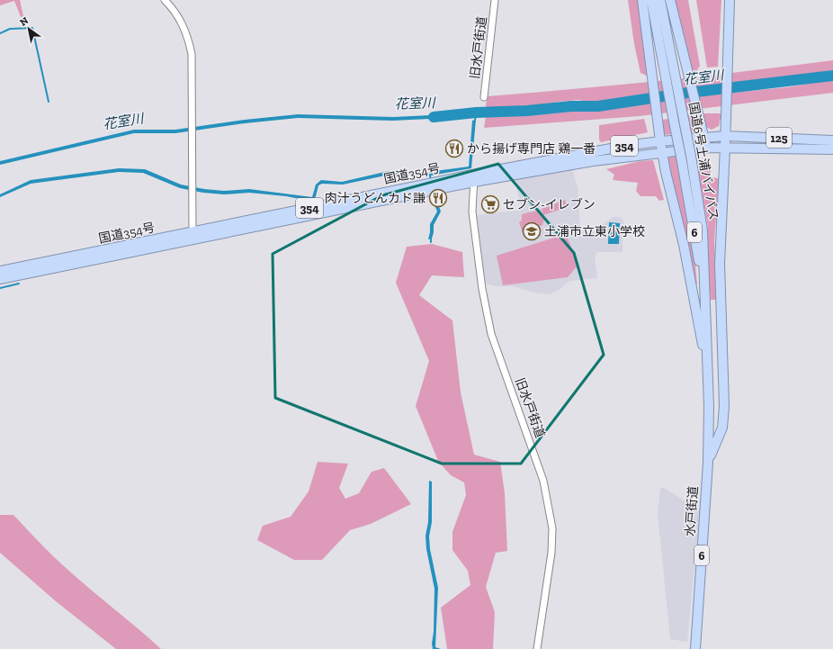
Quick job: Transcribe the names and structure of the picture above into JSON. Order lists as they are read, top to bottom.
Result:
{
  "streets": {
    "highway": [
      "125",
      "354",
      "国道6号土浦バイパス",
      "国道354号",
      "6",
      "水戸街道"
    ],
    "street": ["旧水戸街道"]
  },
  "crossings": [
    ["旧水戸街道", "国道354号"],
    ["125", "国道354号"],
    ["国道6号土浦バイパス", "水戸街道"]
  ],
  "water": ["花室川"],
  "places": {
    "restaurant": ["から揚げ専門店 鶏一番", "肉汁うどんカド謙"],
    "supermarket": ["セブン-イレブン"],
    "school or university": ["土浦市立東小学校"]
  },
  "north": "top left"
}
